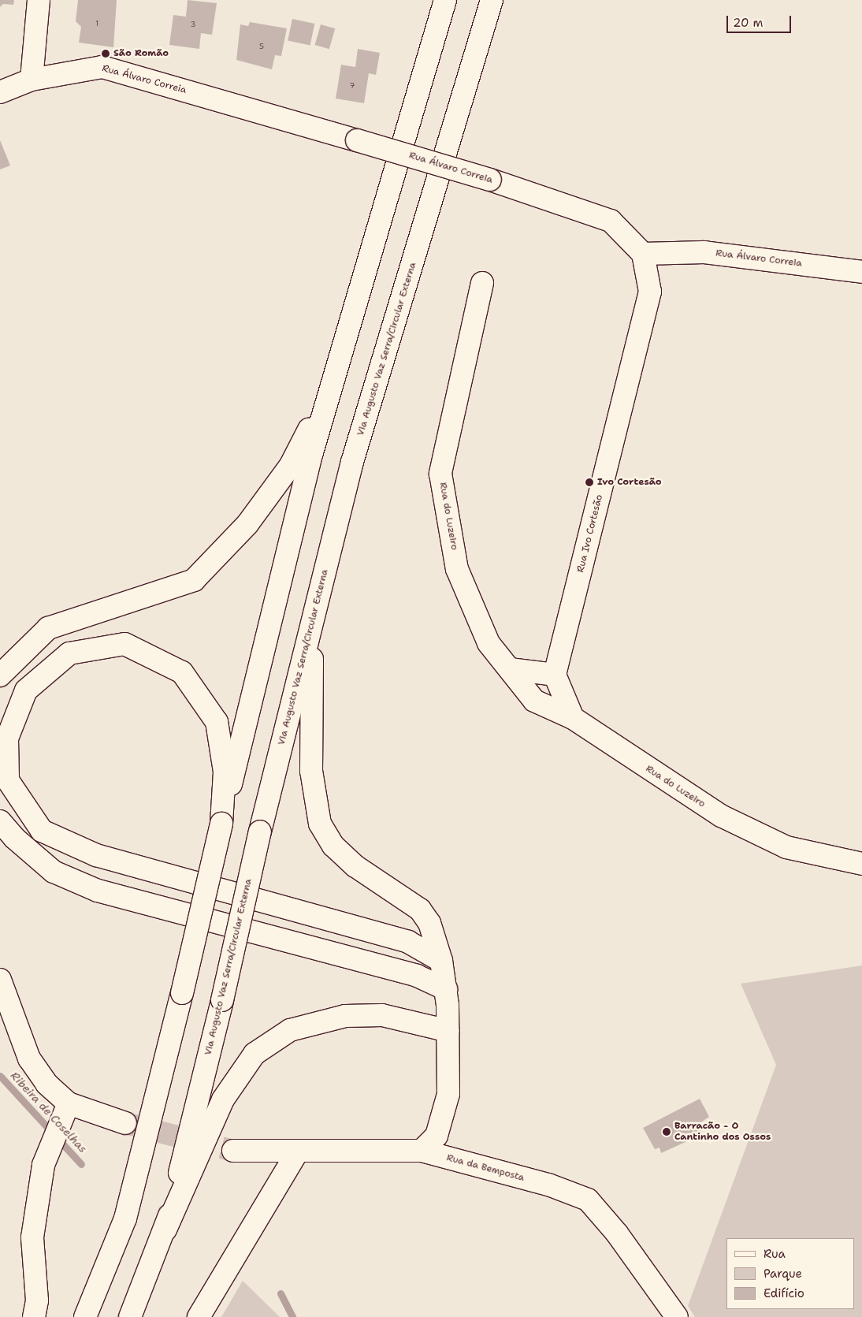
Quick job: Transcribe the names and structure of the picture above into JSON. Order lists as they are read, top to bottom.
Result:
{
  "streets": {
    "main road": [
      "Rua Álvaro Correia",
      "Via Augusto Vaz Serra/Circular Externa",
      "Rua do Luzeiro",
      "Rua Ivo Cortesão",
      "Rua da Bemposta"
    ]
  },
  "crossings": [
    ["Rua Álvaro Correia", "Rua Ivo Cortesão"]
  ],
  "water": ["Ribeira de Coselhas"],
  "places": ["São Romão", "Ivo Cortesão", "Barracão - O Cantinho dos Ossos"],
  "house_numbers": [
    "1",
    "3",
    "5",
    "7"
  ],
  "legend": ["Rua", "Parque", "Edifício"],
  "scale_bar": "20 m"
}
